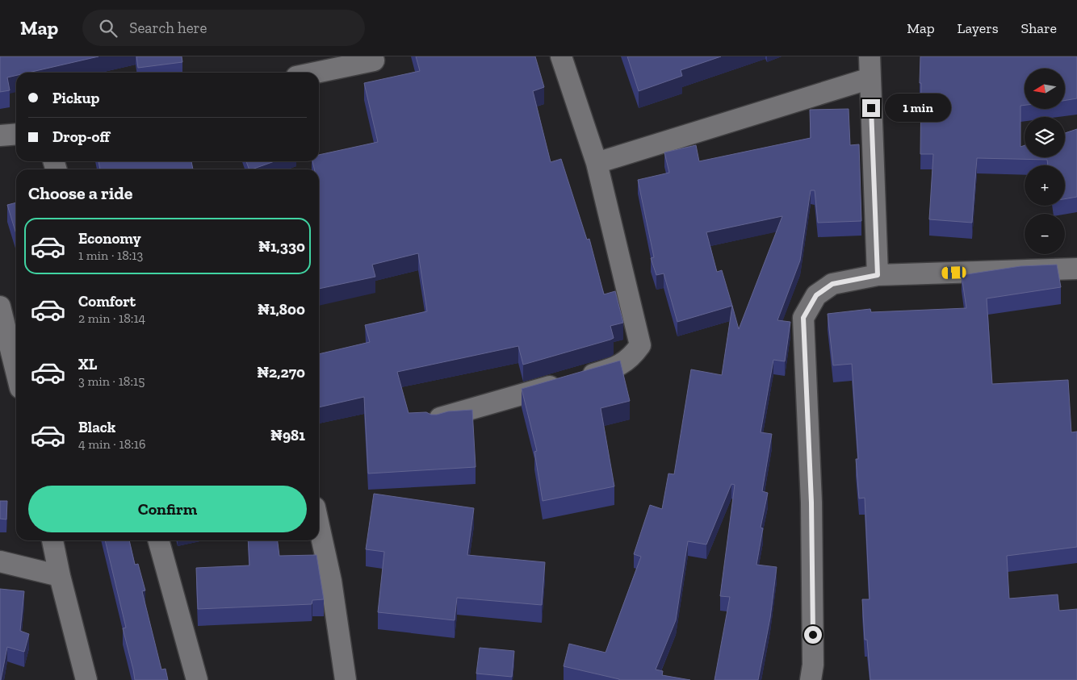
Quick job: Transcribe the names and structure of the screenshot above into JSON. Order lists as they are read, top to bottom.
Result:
{
  "north": "left",
  "page": {
    "header": "Map",
    "search": "Search here",
    "nav": ["Map", "Layers", "Share"],
    "map_buttons": ["+", "−"],
    "banner": ["Pickup", "Drop-off"],
    "bubble": "1 min",
    "heading": "Choose a ride",
    "list": [
      {
        "name": "Economy",
        "note": "1 min · 18:13",
        "value": "₦1,330"
      },
      {
        "name": "Comfort",
        "note": "2 min · 18:14",
        "value": "₦1,800"
      },
      {
        "name": "XL",
        "note": "3 min · 18:15",
        "value": "₦2,270"
      },
      {
        "name": "Black",
        "note": "4 min · 18:16",
        "value": "₦981"
      }
    ],
    "buttons": "Confirm"
  }
}
